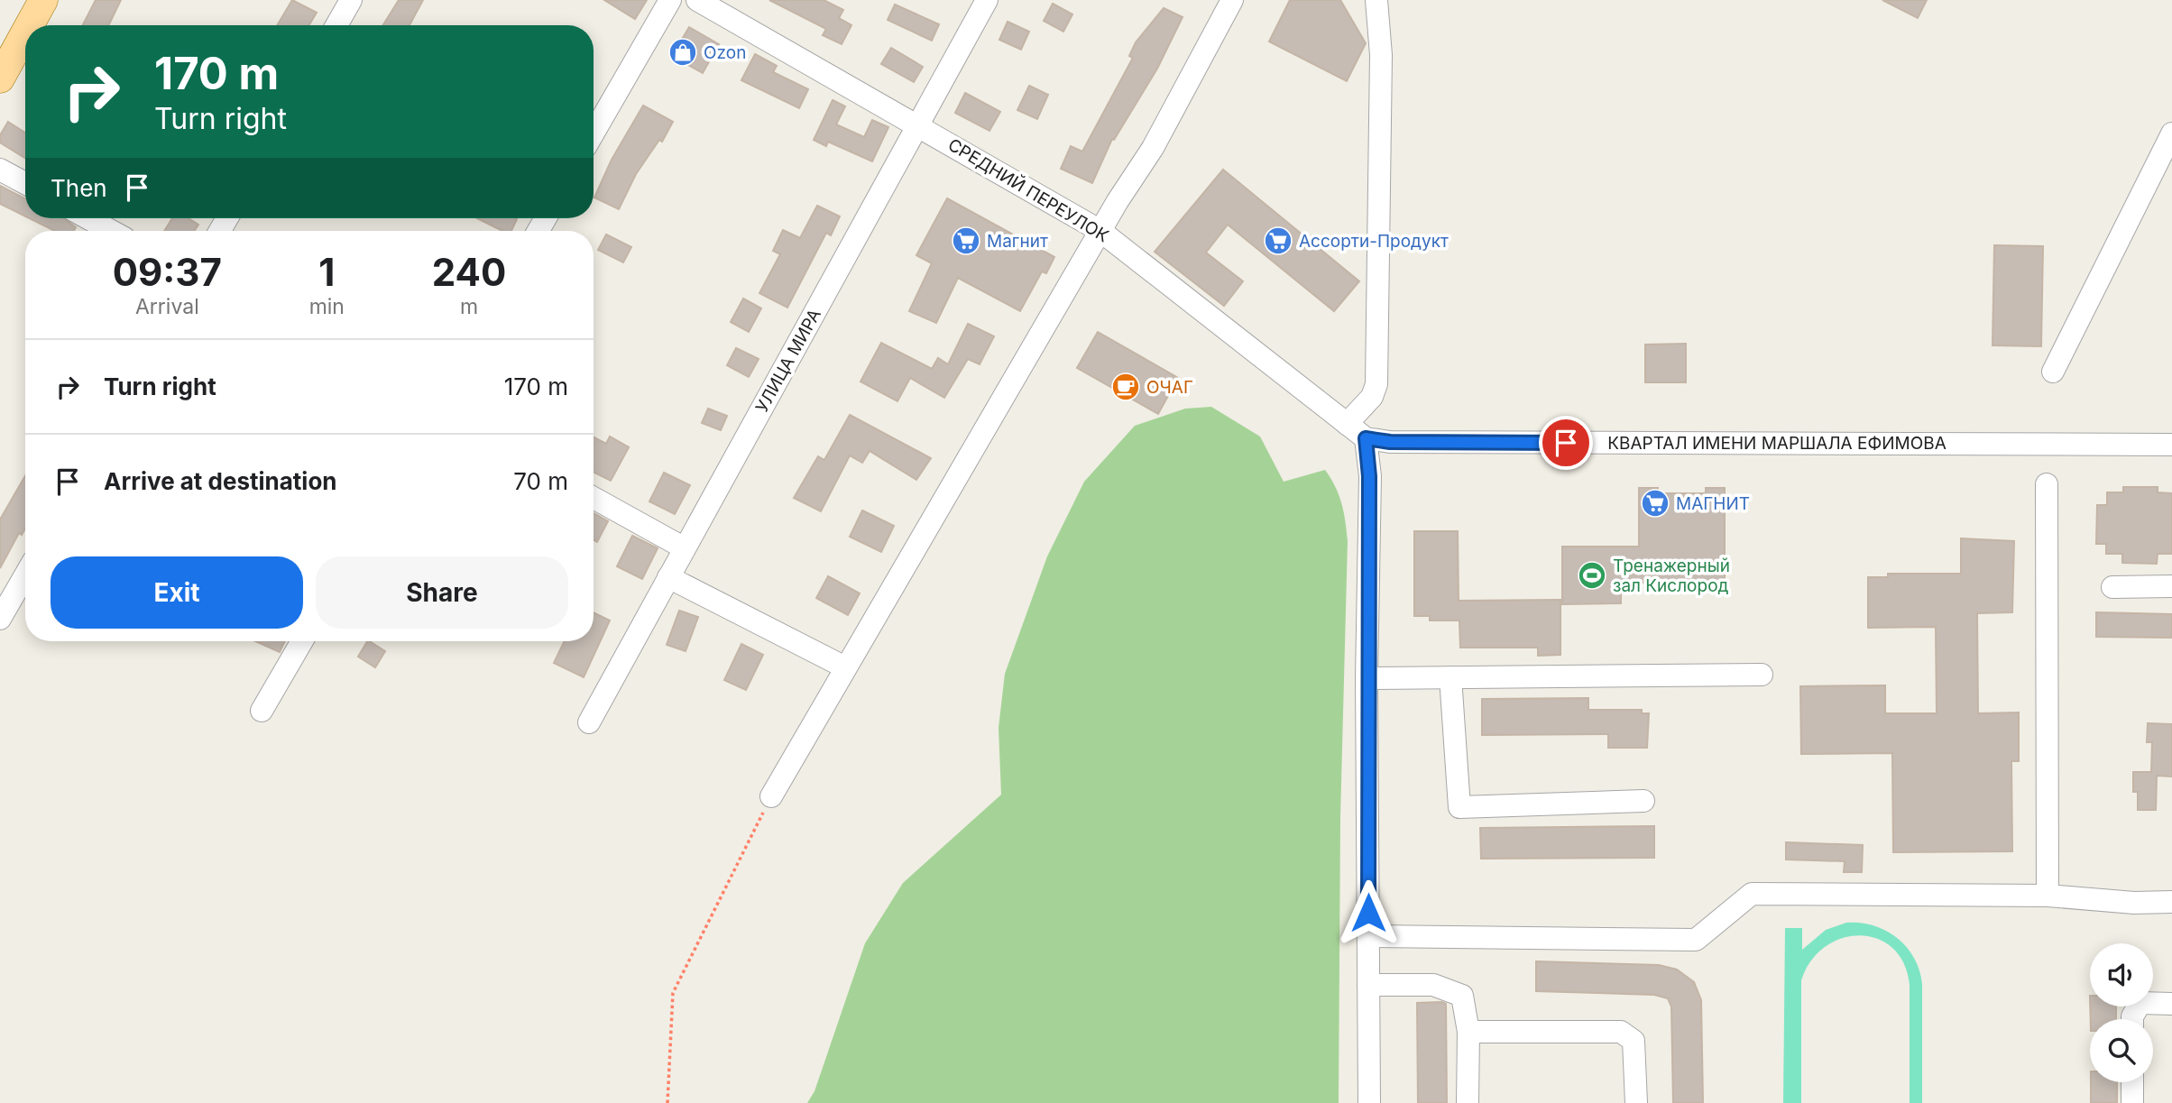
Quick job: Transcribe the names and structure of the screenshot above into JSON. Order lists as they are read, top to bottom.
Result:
{
  "streets": {
    "street": ["СРЕДНИЙ ПЕРЕУЛОК", "УЛИЦА МИРА", "КВАРТАЛ ИМЕНИ МАРШАЛА ЕФИМОВА"]
  },
  "crossings": [
    ["СРЕДНИЙ ПЕРЕУЛОК", "УЛИЦА МИРА"],
    ["СРЕДНИЙ ПЕРЕУЛОК", "КВАРТАЛ ИМЕНИ МАРШАЛА ЕФИМОВА"]
  ],
  "places": {
    "shop": ["Ozon"],
    "supermarket": ["Магнит", "Ассорти-Продукт", "МАГНИТ"],
    "cafe": ["ОЧАГ"],
    "sports": ["Тренажерный зал Кислород"]
  },
  "page": {
    "turn": ["170 m", "Turn right"],
    "then": "Then",
    "eta": [
      "09:37",
      "Arrival",
      "1",
      "min",
      "240",
      "m"
    ],
    "list": [
      {
        "name": "Turn right",
        "value": "170 m"
      },
      {
        "name": "Arrive at destination",
        "value": "70 m"
      }
    ],
    "buttons": ["Exit", "Share"]
  }
}
